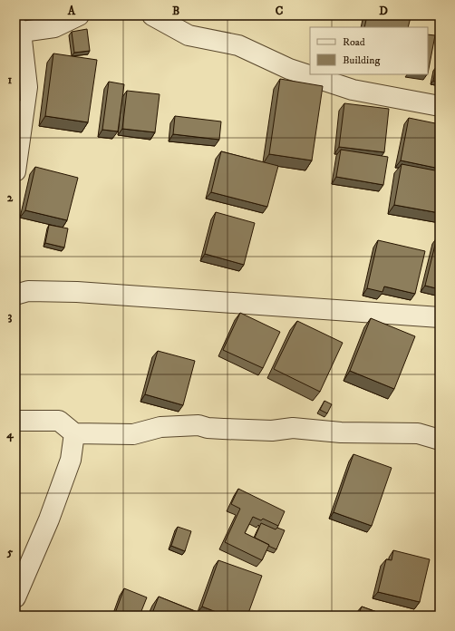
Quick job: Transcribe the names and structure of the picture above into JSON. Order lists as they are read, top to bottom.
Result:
{
  "legend": ["Road", "Building"],
  "grid": {
    "columns": [
      "A",
      "B",
      "C",
      "D"
    ],
    "rows": [
      "1",
      "2",
      "3",
      "4",
      "5"
    ]
  }
}
